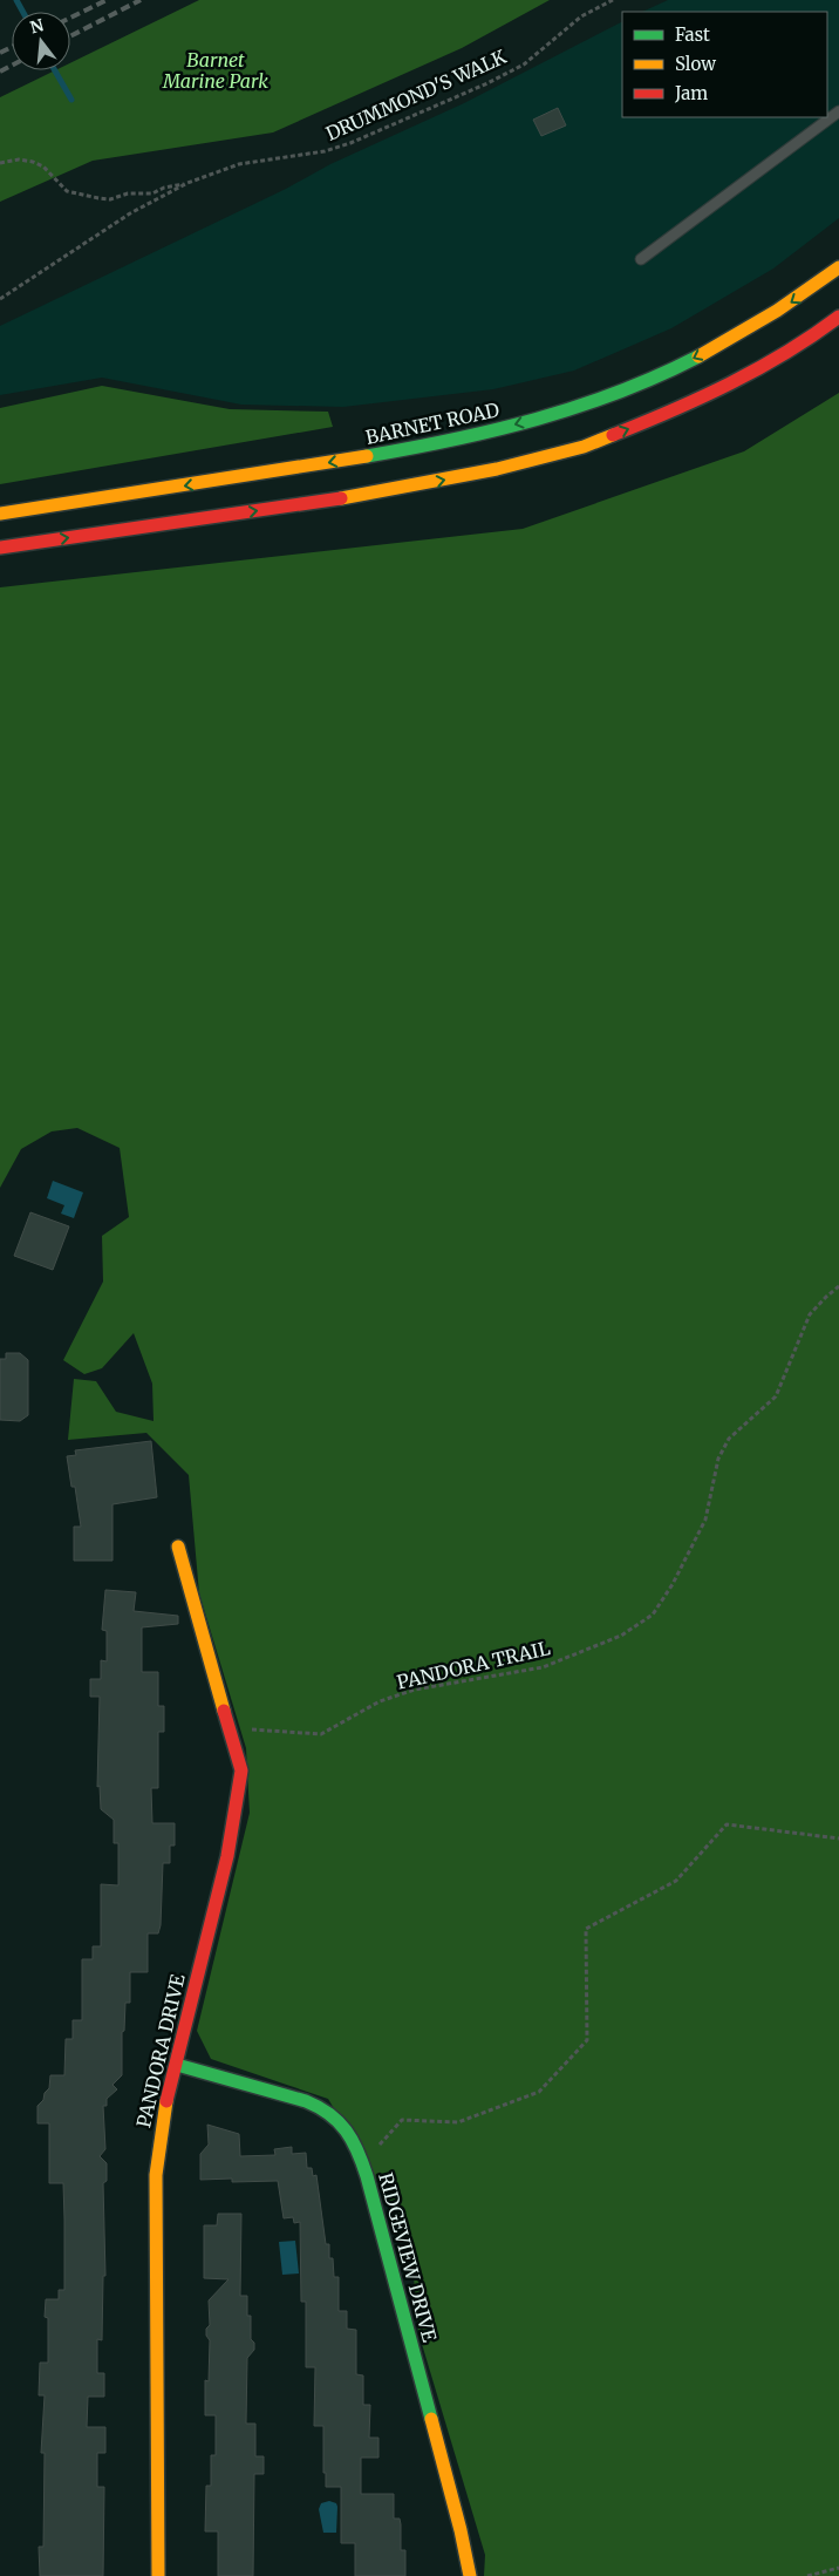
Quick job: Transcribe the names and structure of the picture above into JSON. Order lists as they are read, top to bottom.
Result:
{
  "streets": {
    "main road": ["BARNET ROAD", "PANDORA DRIVE", "RIDGEVIEW DRIVE"],
    "path": ["DRUMMOND'S WALK", "PANDORA TRAIL"]
  },
  "crossings": [
    ["PANDORA TRAIL", "PANDORA DRIVE"],
    ["PANDORA DRIVE", "RIDGEVIEW DRIVE"]
  ],
  "parks": ["Barnet Marine Park"],
  "legend": ["Fast", "Slow", "Jam"],
  "north": "top"
}
